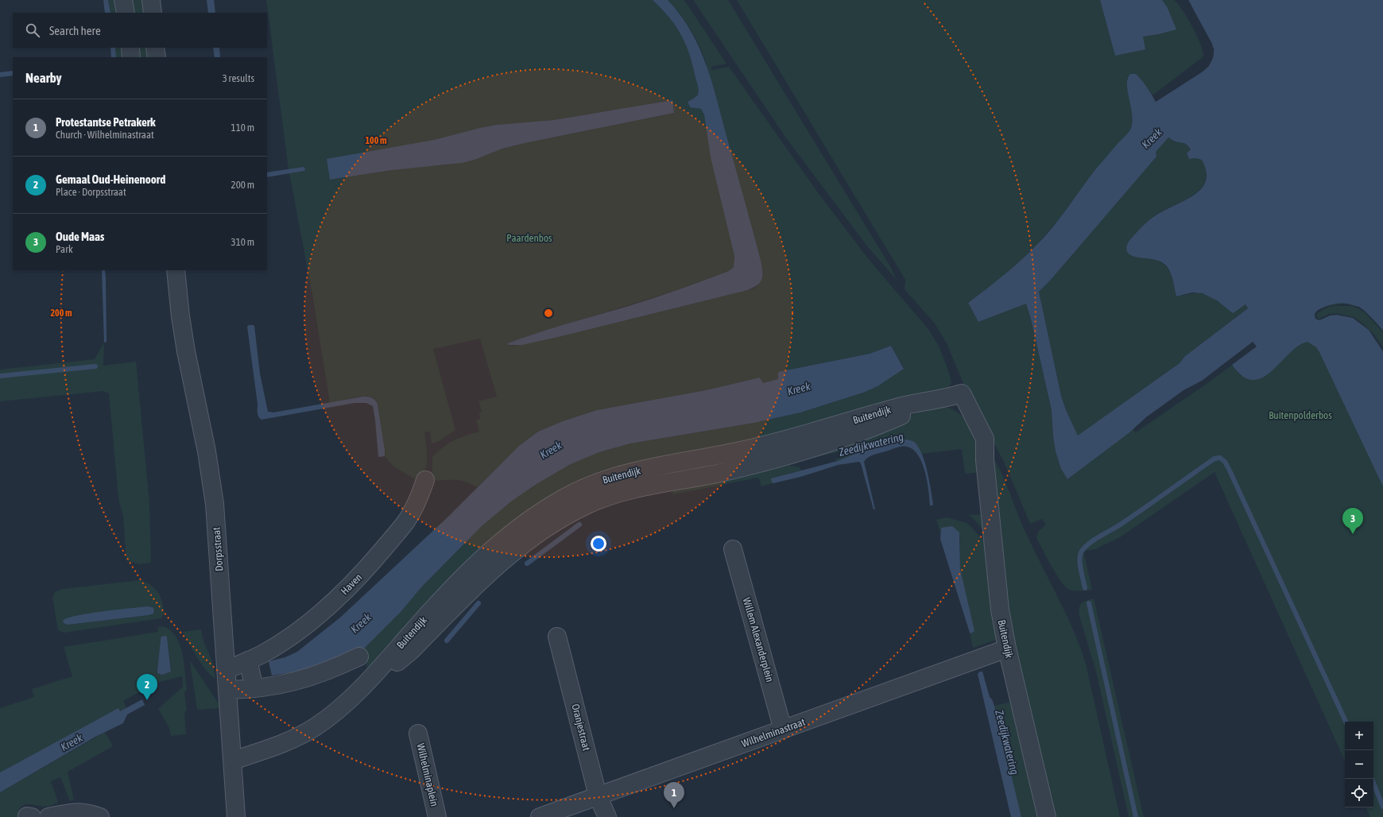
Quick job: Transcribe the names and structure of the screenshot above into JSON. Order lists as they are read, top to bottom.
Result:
{
  "streets": {
    "street": [
      "Buitendijk",
      "Dorpsstraat",
      "Haven",
      "Willem Alexanderplein",
      "Oranjestraat",
      "Wilhelminastraat",
      "Wilhelminaplein"
    ]
  },
  "crossings": [
    ["Buitendijk", "Dorpsstraat"],
    ["Buitendijk", "Wilhelminastraat"],
    ["Dorpsstraat", "Haven"],
    ["Willem Alexanderplein", "Wilhelminastraat"],
    ["Oranjestraat", "Wilhelminastraat"]
  ],
  "water": ["Kreek", "Zeedijkwatering"],
  "parks": ["Paardenbos", "Buitenpolderbos"],
  "page": {
    "search": "Search here",
    "heading": ["Nearby", "3 results"],
    "list": [
      {
        "mark": "1",
        "name": "Protestantse Petrakerk",
        "note": "Church · Wilhelminastraat",
        "value": "110 m"
      },
      {
        "mark": "2",
        "name": "Gemaal Oud-Heinenoord",
        "note": "Place · Dorpsstraat",
        "value": "200 m"
      },
      {
        "mark": "3",
        "name": "Oude Maas",
        "note": "Park",
        "value": "310 m"
      }
    ],
    "pins": ["3", "2", "1"],
    "map_buttons": ["+", "−"]
  },
  "rings": ["100 m", "200 m"]
}
